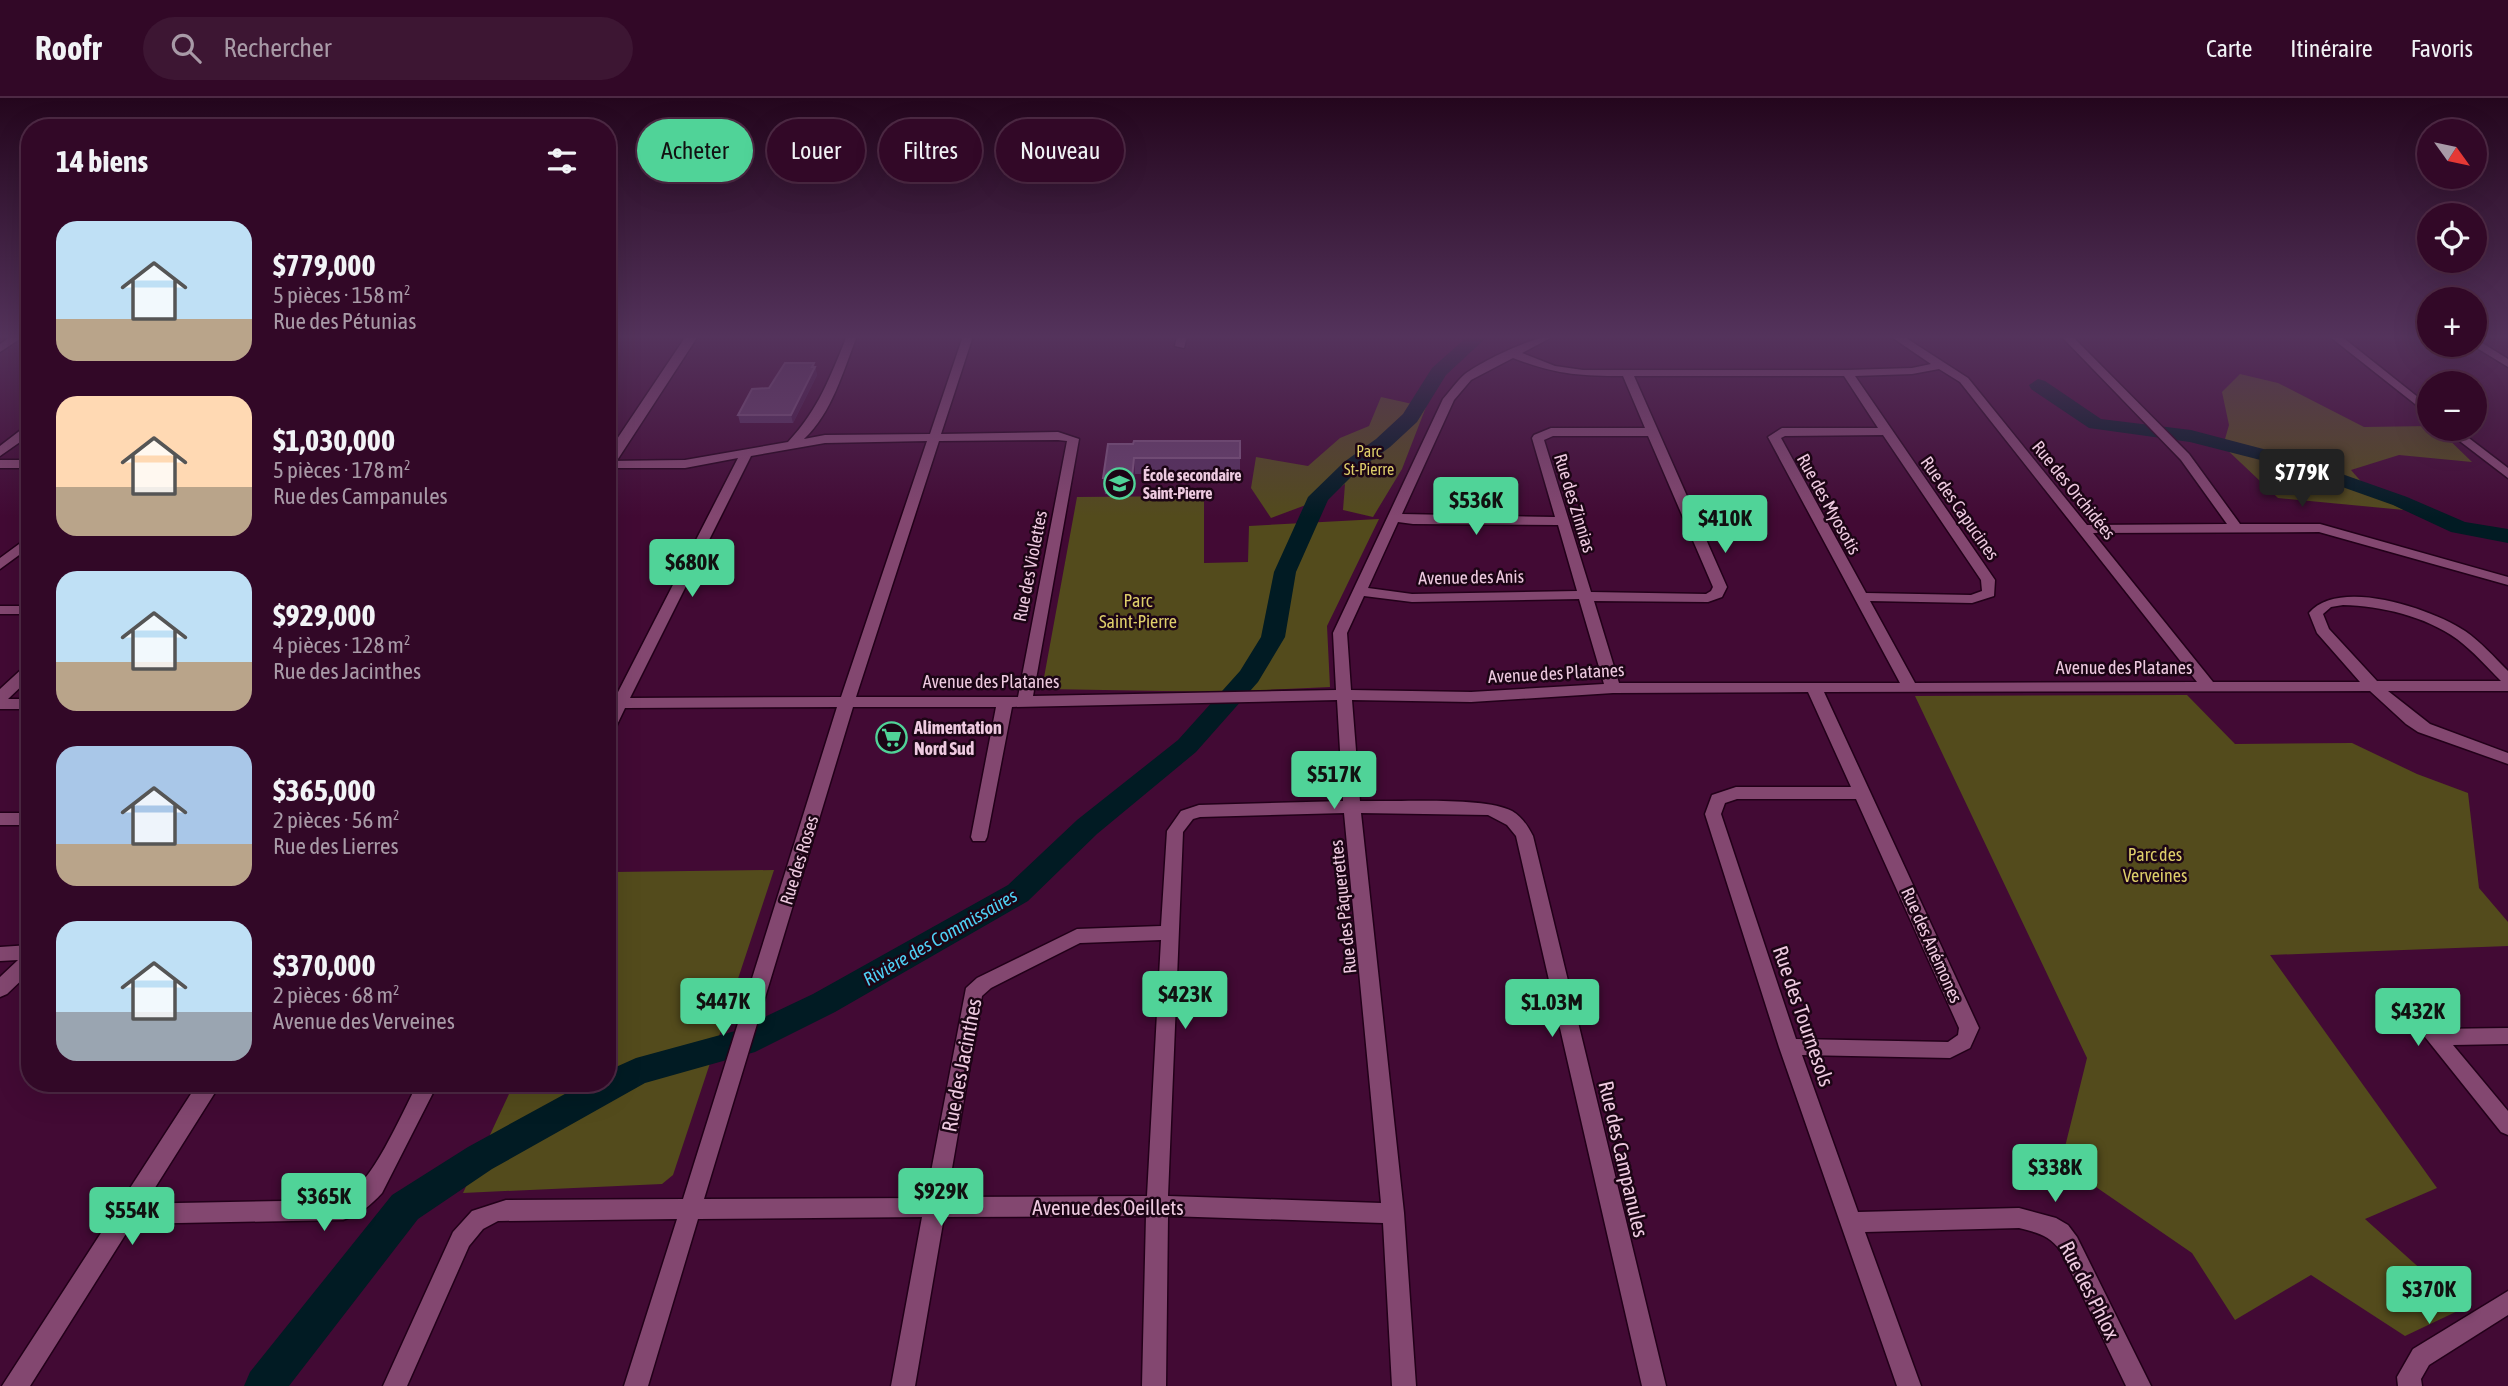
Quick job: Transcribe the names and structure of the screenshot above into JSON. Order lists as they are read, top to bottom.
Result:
{
  "streets": {
    "street": [
      "Rue des Orchidées",
      "Rue des Zinnias",
      "Rue des Myosotis",
      "Rue des Capucines",
      "Rue des Violettes",
      "Avenue des Anis",
      "Avenue des Platanes",
      "Rue des Roses",
      "Rue des Pâquerettes",
      "Rue des Anémones",
      "Rue des Tournesols",
      "Rue des Jacinthes",
      "Rue des Campanules",
      "Avenue des Oeillets",
      "Rue des Phlox"
    ]
  },
  "crossings": [
    ["Rue des Orchidées", "Avenue des Platanes"],
    ["Rue des Zinnias", "Avenue des Anis"],
    ["Rue des Zinnias", "Avenue des Platanes"],
    ["Rue des Myosotis", "Rue des Capucines"],
    ["Rue des Myosotis", "Avenue des Platanes"],
    ["Rue des Violettes", "Avenue des Platanes"],
    ["Rue des Violettes", "Rue des Roses"],
    ["Avenue des Anis", "Rue des Pâquerettes"],
    ["Avenue des Platanes", "Rue des Roses"],
    ["Avenue des Platanes", "Rue des Pâquerettes"],
    ["Avenue des Platanes", "Rue des Anémones"],
    ["Rue des Roses", "Avenue des Oeillets"],
    ["Rue des Pâquerettes", "Rue des Campanules"],
    ["Rue des Pâquerettes", "Avenue des Oeillets"],
    ["Rue des Anémones", "Rue des Tournesols"],
    ["Rue des Tournesols", "Rue des Phlox"],
    ["Rue des Jacinthes", "Rue des Campanules"],
    ["Rue des Jacinthes", "Avenue des Oeillets"]
  ],
  "water": ["Rivière des Commissaires"],
  "parks": ["Parc St-Pierre", "Parc Saint-Pierre", "Parc des Verveines"],
  "places": {
    "school or university": ["École secondaire Saint-Pierre"],
    "supermarket": ["Alimentation Nord Sud"]
  },
  "north": "bottom right",
  "page": {
    "header": "Roofr",
    "search": "Rechercher",
    "nav": ["Carte", "Itinéraire", "Favoris"],
    "map_buttons": ["+", "−"],
    "chip": [
      "Acheter",
      "Louer",
      "Filtres",
      "Nouveau"
    ],
    "heading": "14 biens",
    "list": [
      {
        "name": "$779,000",
        "note": "5 pièces · 158 m² · Rue des Pétunias"
      },
      {
        "name": "$1,030,000",
        "note": "5 pièces · 178 m² · Rue des Campanules"
      },
      {
        "name": "$929,000",
        "note": "4 pièces · 128 m² · Rue des Jacinthes"
      },
      {
        "name": "$365,000",
        "note": "2 pièces · 56 m² · Rue des Lierres"
      },
      {
        "name": "$370,000",
        "note": "2 pièces · 68 m² · Avenue des Verveines"
      }
    ],
    "price": [
      "$779K",
      "$536K",
      "$410K",
      "$680K",
      "$517K",
      "$423K",
      "$447K",
      "$1.03M",
      "$432K",
      "$338K",
      "$929K",
      "$365K",
      "$554K",
      "$370K"
    ]
  }
}
